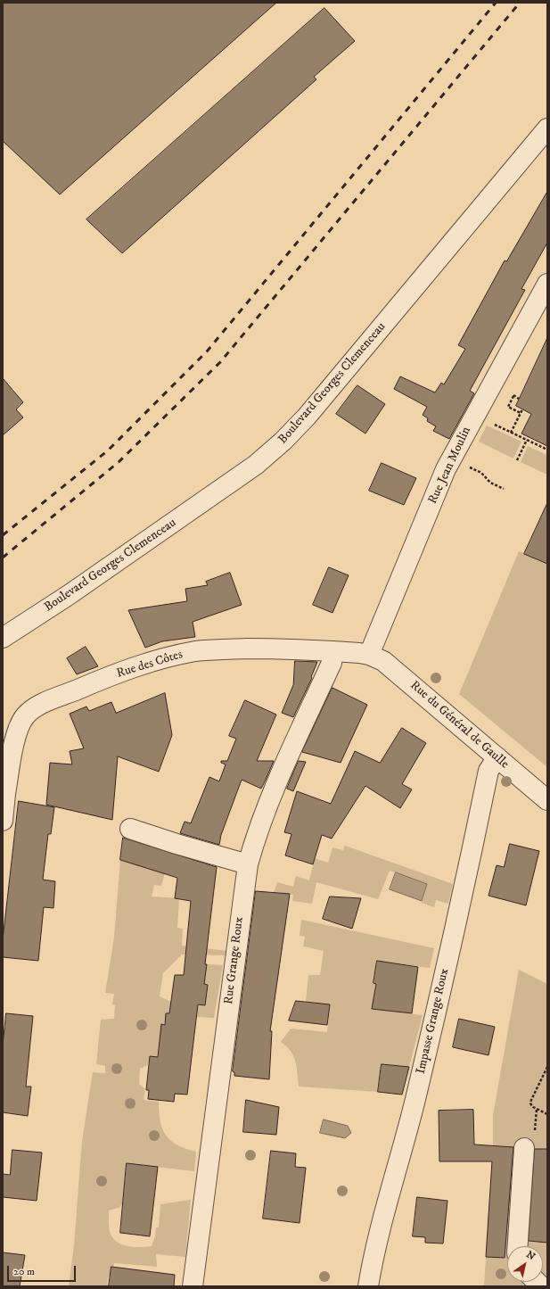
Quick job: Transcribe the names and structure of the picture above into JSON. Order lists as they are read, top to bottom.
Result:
{
  "streets": {
    "street": [
      "Boulevard Georges Clemenceau",
      "Rue Jean Moulin",
      "Rue des Côtes",
      "Rue du Général de Gaulle",
      "Rue Grange Roux",
      "Impasse Grange Roux"
    ]
  },
  "crossings": [
    ["Rue Jean Moulin", "Rue des Côtes"],
    ["Rue Jean Moulin", "Rue du Général de Gaulle"],
    ["Rue des Côtes", "Rue du Général de Gaulle"],
    ["Rue des Côtes", "Rue Grange Roux"],
    ["Rue du Général de Gaulle", "Impasse Grange Roux"]
  ],
  "scale_bar": "20 m",
  "north": "top right"
}
